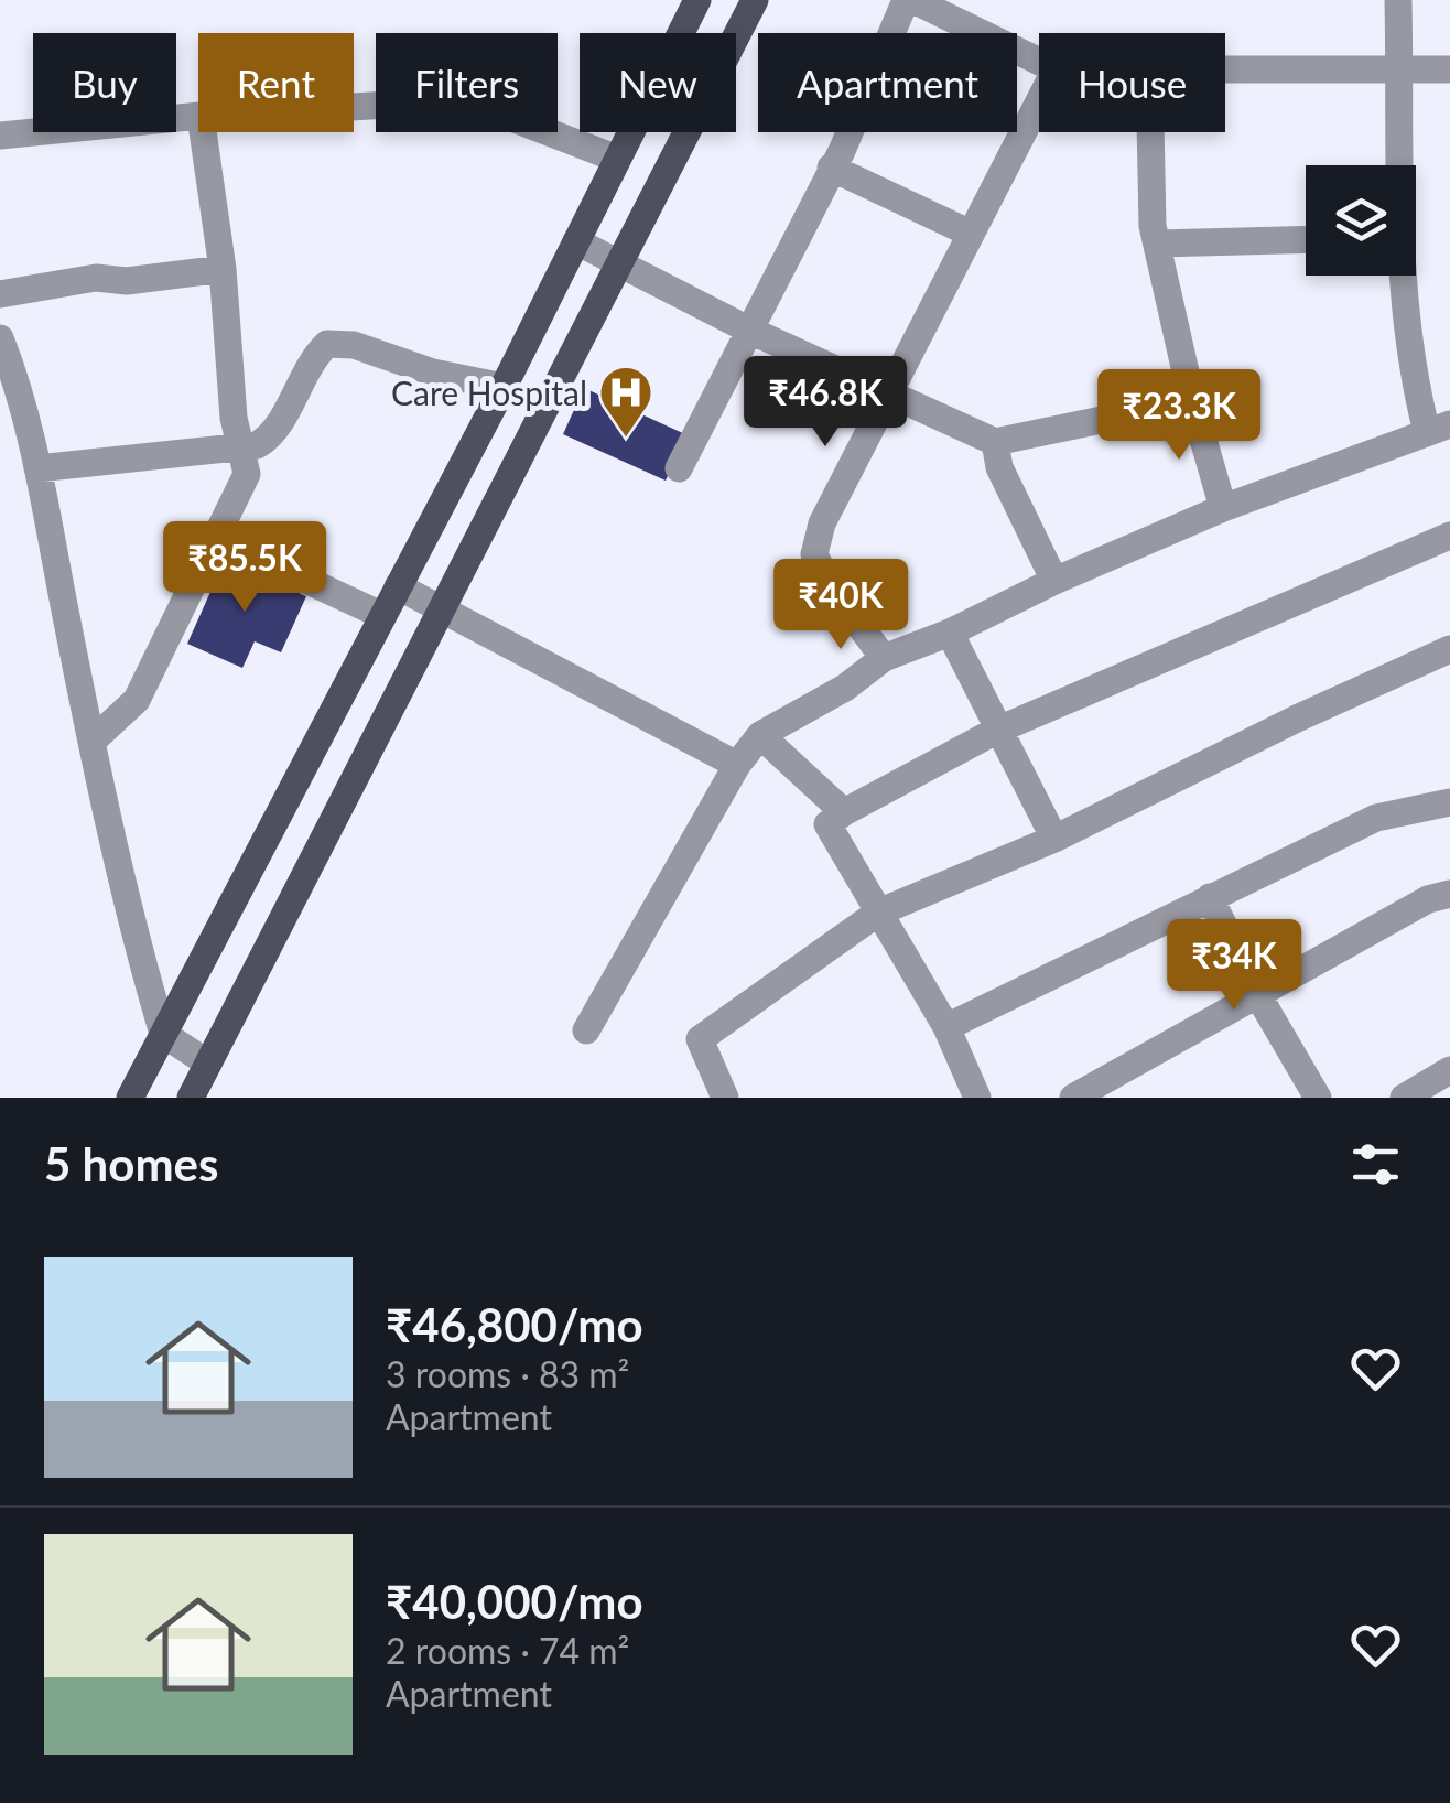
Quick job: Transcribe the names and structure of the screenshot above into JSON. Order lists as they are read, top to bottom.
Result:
{
  "places": {
    "hospital": ["Care Hospital"]
  },
  "page": {
    "chip": [
      "Buy",
      "Rent",
      "Filters",
      "New",
      "Apartment",
      "House"
    ],
    "price": [
      "₹46.8K",
      "₹23.3K",
      "₹85.5K",
      "₹40K",
      "₹34K"
    ],
    "heading": "5 homes",
    "list": [
      {
        "name": "₹46,800/mo",
        "note": "3 rooms · 83 m² · Apartment"
      },
      {
        "name": "₹40,000/mo",
        "note": "2 rooms · 74 m² · Apartment"
      }
    ]
  }
}
